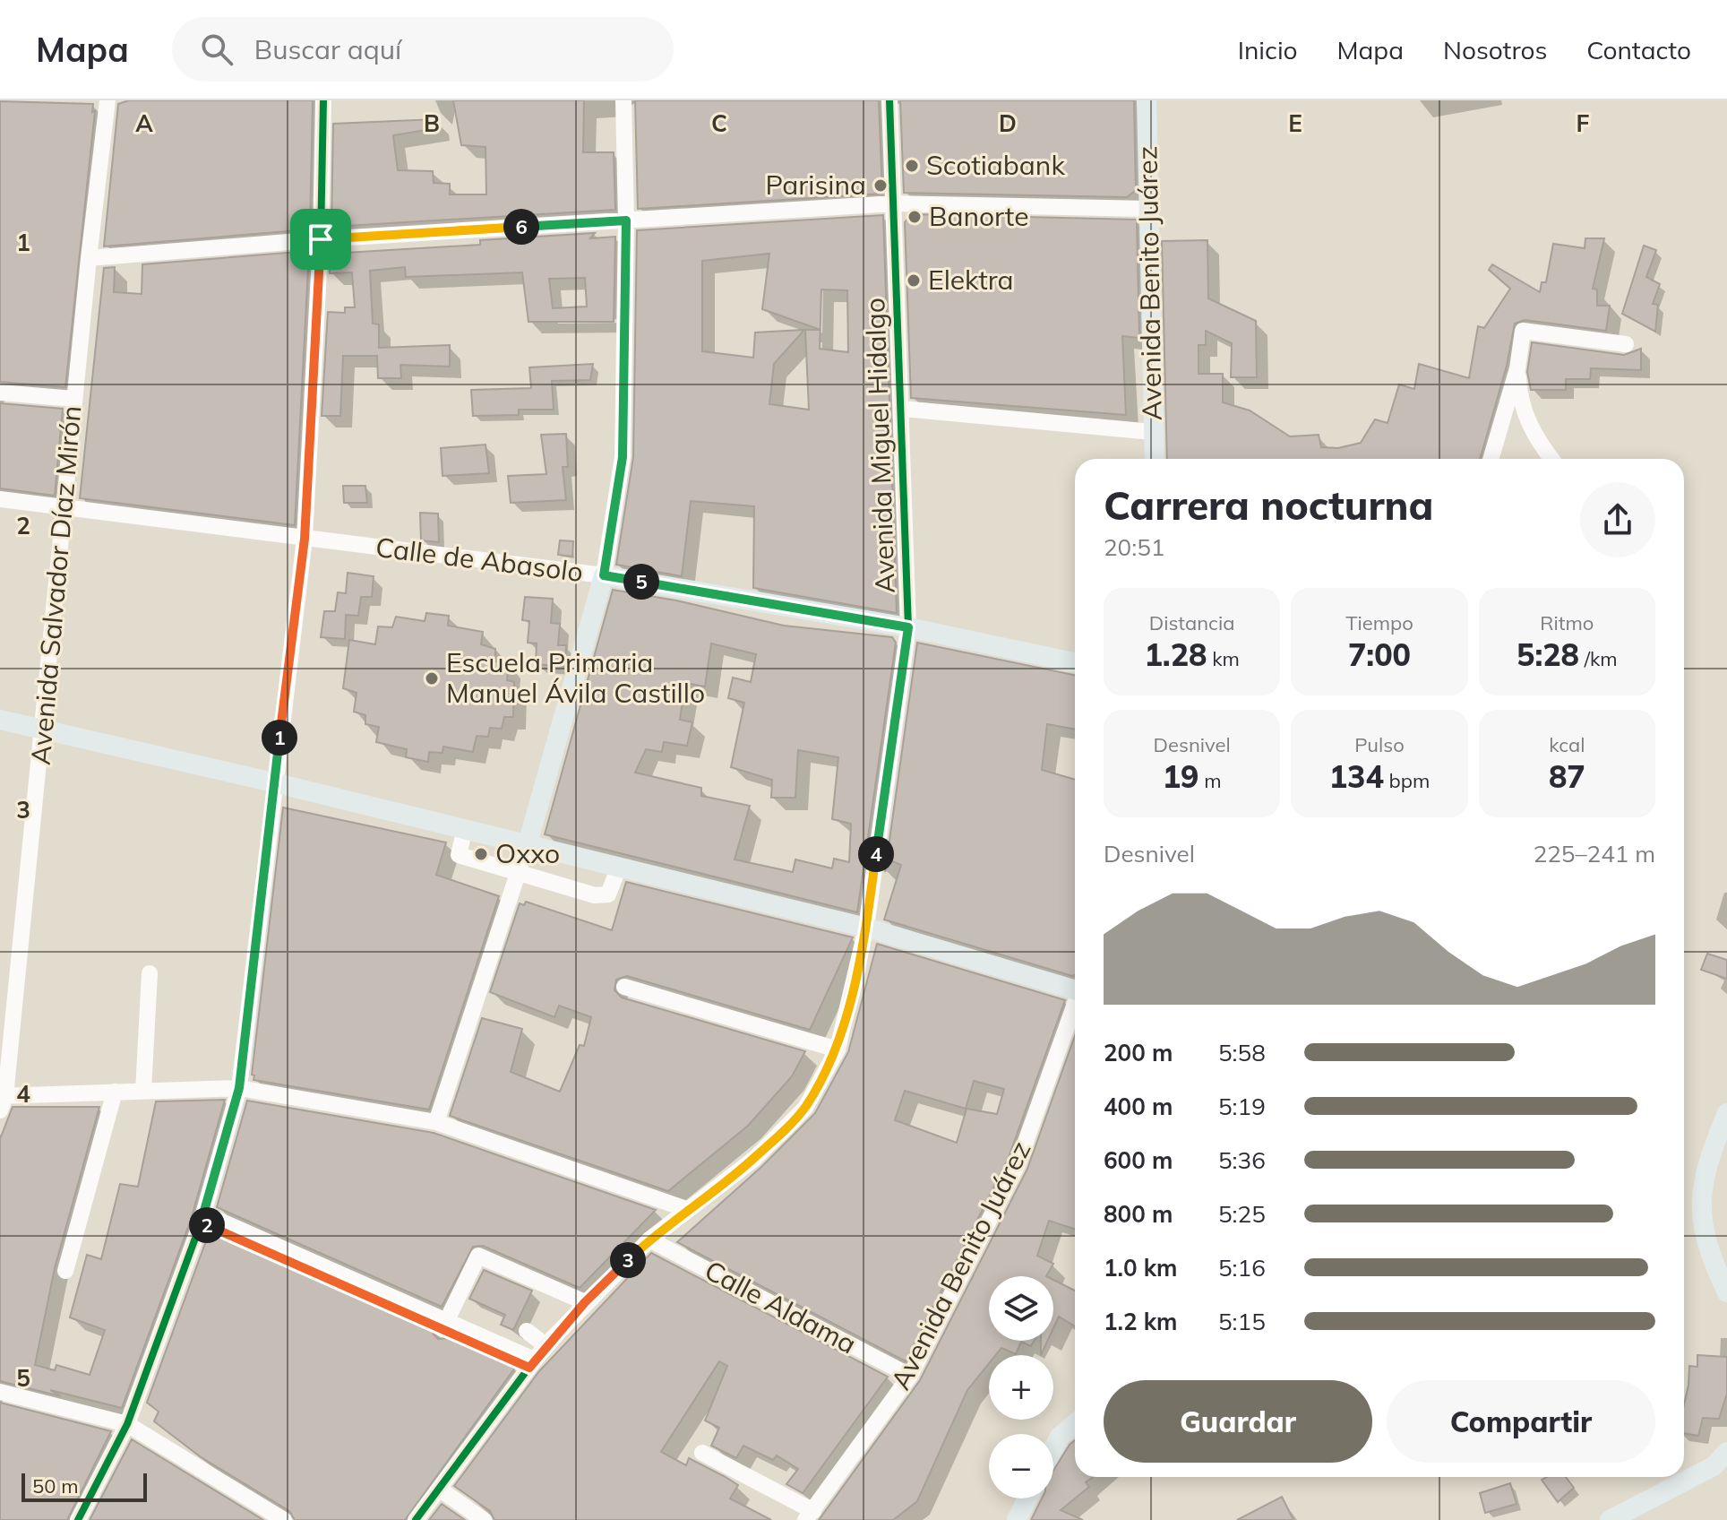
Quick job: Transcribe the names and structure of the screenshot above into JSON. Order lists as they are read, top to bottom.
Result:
{
  "streets": {
    "main road": ["Avenida Benito Juárez", "Calle de Abasolo"],
    "street": ["Avenida Miguel Hidalgo", "Avenida Salvador Díaz Mirón", "Calle Aldama"]
  },
  "crossings": [
    ["Avenida Benito Juárez", "Avenida Miguel Hidalgo"],
    ["Avenida Benito Juárez", "Avenida Salvador Díaz Mirón"],
    ["Avenida Benito Juárez", "Calle Aldama"],
    ["Avenida Miguel Hidalgo", "Calle de Abasolo"],
    ["Avenida Miguel Hidalgo", "Calle Aldama"],
    ["Calle de Abasolo", "Avenida Salvador Díaz Mirón"]
  ],
  "places": [
    "Scotiabank",
    "Parisina",
    "Banorte",
    "Elektra",
    "Escuela Primaria Manuel Ávila Castillo",
    "Oxxo"
  ],
  "scale_bar": "50 m",
  "page": {
    "header": "Mapa",
    "search": "Buscar aquí",
    "nav": [
      "Inicio",
      "Mapa",
      "Nosotros",
      "Contacto"
    ],
    "pins": [
      "6",
      "5",
      "1",
      "4",
      "2",
      "3"
    ],
    "heading": ["Carrera nocturna", "20:51"],
    "stats": [
      ["Distancia", "1.28 km"],
      ["Tiempo", "7:00"],
      ["Ritmo", "5:28 /km"],
      ["Desnivel", "19 m"],
      ["Pulso", "134 bpm"],
      ["kcal", "87"]
    ],
    "chart": ["Desnivel", "225–241 m"],
    "list": [
      {
        "name": "200 m",
        "note": "5:58"
      },
      {
        "name": "400 m",
        "note": "5:19"
      },
      {
        "name": "600 m",
        "note": "5:36"
      },
      {
        "name": "800 m",
        "note": "5:25"
      },
      {
        "name": "1.0 km",
        "note": "5:16"
      },
      {
        "name": "1.2 km",
        "note": "5:15"
      }
    ],
    "map_buttons": ["+", "−"],
    "buttons": ["Guardar", "Compartir"],
    "scale": "50 m"
  },
  "grid": {
    "columns": [
      "A",
      "B",
      "C",
      "D",
      "E",
      "F"
    ],
    "rows": [
      "1",
      "2",
      "3",
      "4",
      "5"
    ]
  }
}
